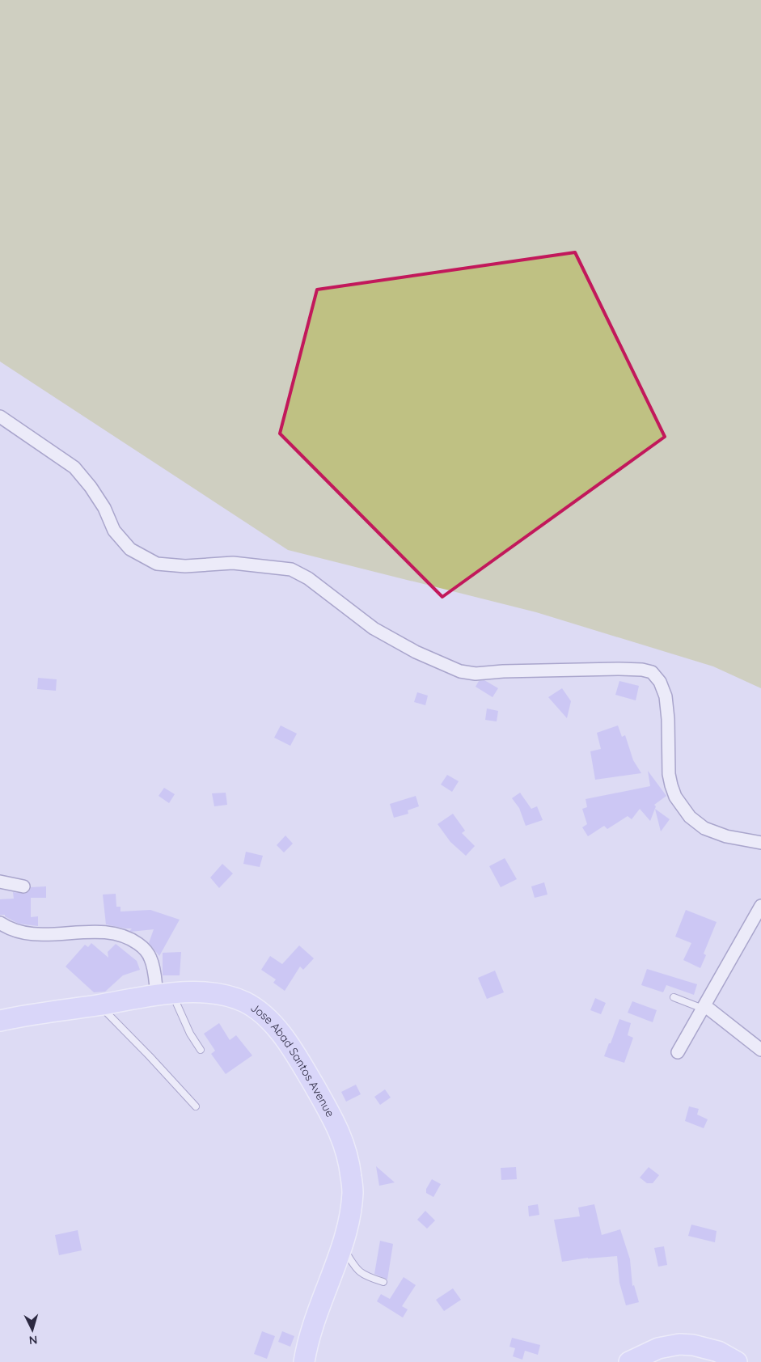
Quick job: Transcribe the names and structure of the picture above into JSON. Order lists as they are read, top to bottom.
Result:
{
  "streets": {
    "highway": ["Jose Abad Santos Avenue"]
  },
  "north": "bottom"
}
